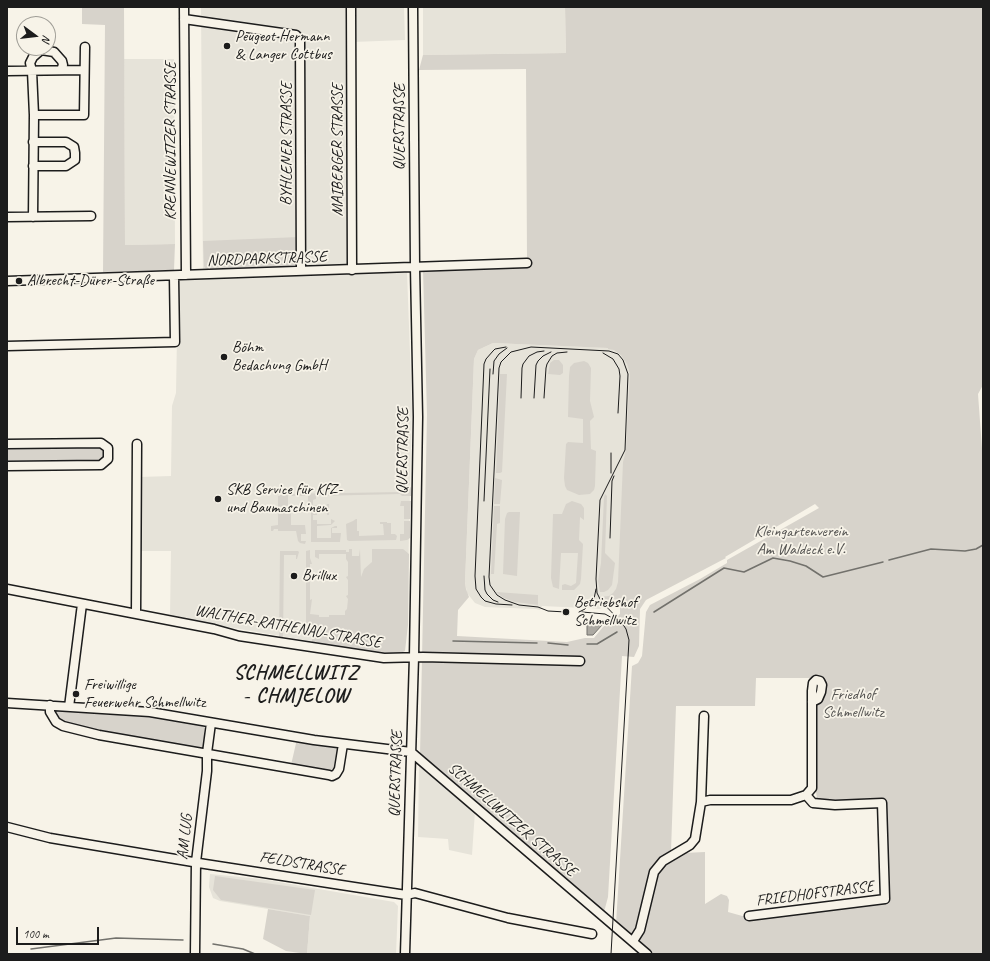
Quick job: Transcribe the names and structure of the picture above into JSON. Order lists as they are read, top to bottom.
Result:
{
  "streets": {
    "street": [
      "QUERSTRASSE",
      "KRENNEWITZER STRASSE",
      "BYHLENER STRASSE",
      "MAIBERGER STRASSE",
      "NORDPARKSTRASSE",
      "WALTHER-RATHENAU-STRASSE",
      "SCHMELLWITZER STRASSE",
      "AM LUG",
      "FELDSTRASSE",
      "FRIEDHOFSTRASSE"
    ]
  },
  "crossings": [
    ["QUERSTRASSE", "NORDPARKSTRASSE"],
    ["QUERSTRASSE", "WALTHER-RATHENAU-STRASSE"],
    ["QUERSTRASSE", "SCHMELLWITZER STRASSE"],
    ["QUERSTRASSE", "FELDSTRASSE"],
    ["KRENNEWITZER STRASSE", "BYHLENER STRASSE"],
    ["KRENNEWITZER STRASSE", "NORDPARKSTRASSE"],
    ["BYHLENER STRASSE", "NORDPARKSTRASSE"],
    ["MAIBERGER STRASSE", "NORDPARKSTRASSE"],
    ["AM LUG", "FELDSTRASSE"]
  ],
  "districts": ["SCHMELLWITZ - CHMJELOW"],
  "parks": ["Kleingartenverein Am Waldeck e.V.", "Friedhof Schmellwitz"],
  "places": [
    "Peugeot Hermann & Langer Cottbus",
    "Albrecht-Dürer-Straße",
    "Böhm Bedachung GmbH",
    "SKB Service für KfZ- und Baumaschinen",
    "Brillux",
    "Betriebshof Schmellwitz",
    "Freiwillige Feuerwehr Schmellwitz"
  ],
  "scale_bar": "100 m",
  "north": "right"
}
